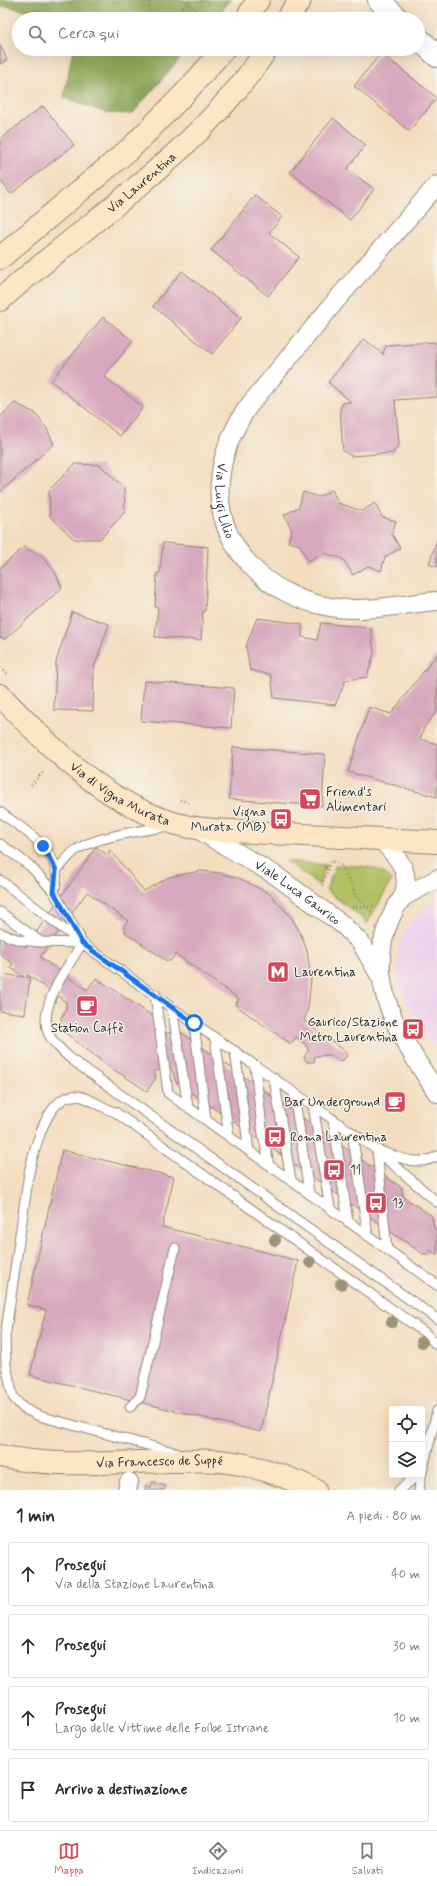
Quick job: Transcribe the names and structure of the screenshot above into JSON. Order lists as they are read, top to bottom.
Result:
{
  "streets": {
    "main road": ["Via Laurentina", "Via di Vigna Murata", "Via Francesco de Suppé"],
    "street": ["Via Luigi Lilio", "Viale Luca Gaurico"]
  },
  "crossings": [
    ["Via di Vigna Murata", "Viale Luca Gaurico"]
  ],
  "places": {
    "supermarket": ["Friend's Alimentari"],
    "bus stop": [
      "Vigna Murata (MB)",
      "Gaurico/Stazione Metro Laurentina",
      "Roma Laurentina",
      "11",
      "13"
    ],
    "metro station": ["Laurentina"],
    "cafe": ["Station Caffè", "Bar Underground"]
  },
  "page": {
    "search": "Cerca qui",
    "heading": ["1 min", "A piedi · 80 m"],
    "list": [
      ["Prosegui", "Via della Stazione Laurentina", "40 m"],
      ["Prosegui", "30 m"],
      ["Prosegui", "Largo delle Vittime delle Foibe Istriane", "10 m"],
      "Arrivo a destinazione"
    ],
    "nav": ["Mappa", "Indicazioni", "Salvati"]
  }
}
